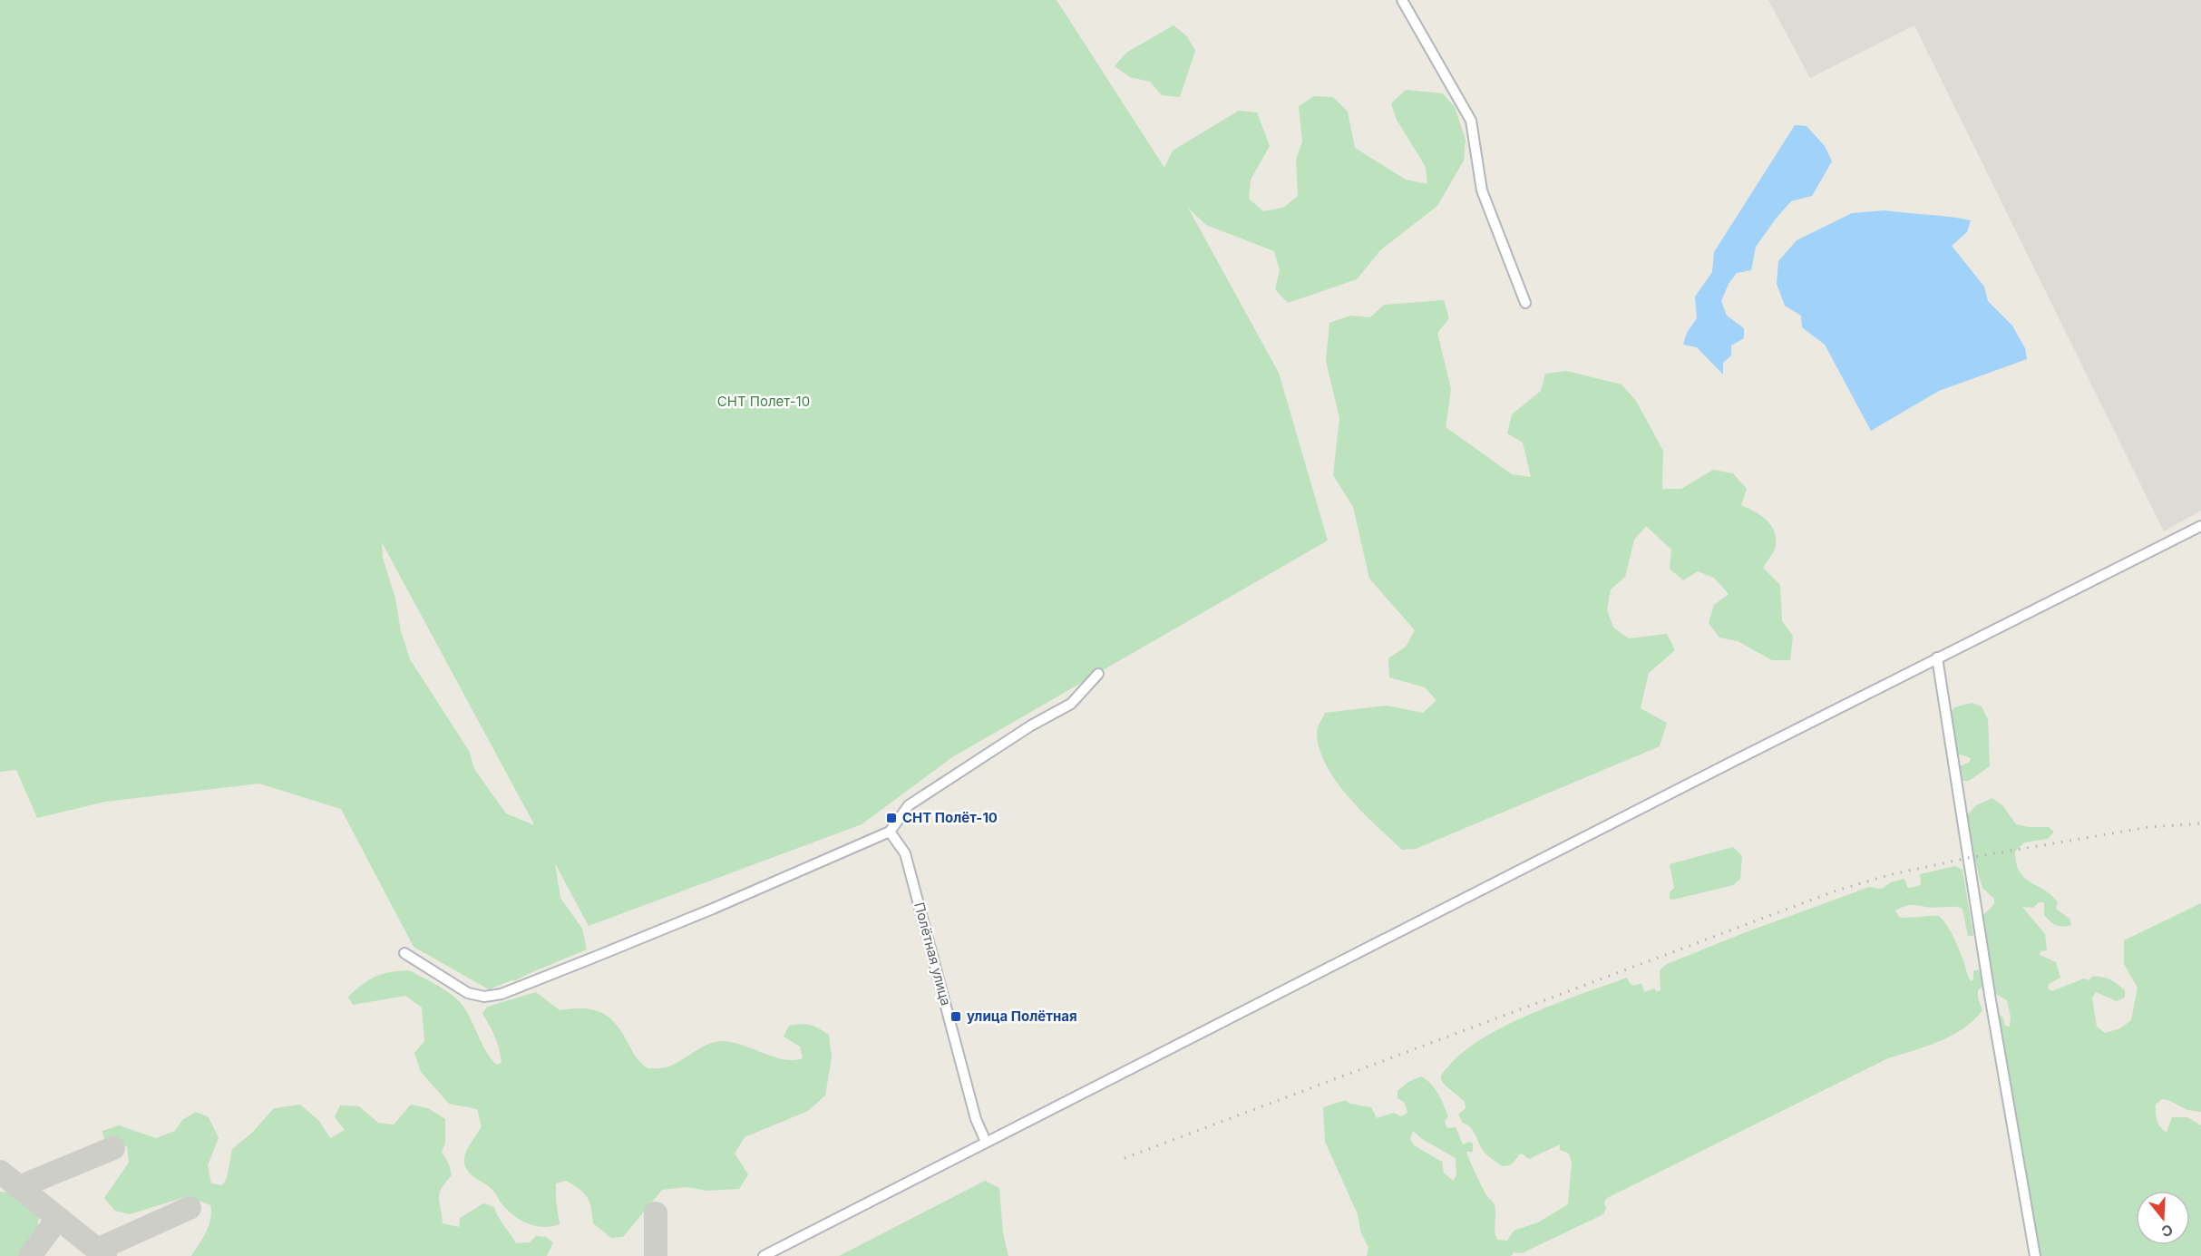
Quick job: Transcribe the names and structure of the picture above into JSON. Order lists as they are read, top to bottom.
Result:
{
  "streets": {
    "street": ["Полётная улица"]
  },
  "parks": ["СНТ Полет-10"],
  "places": {
    "transit": ["СНТ Полёт-10", "улица Полётная"]
  },
  "north": "bottom"
}
